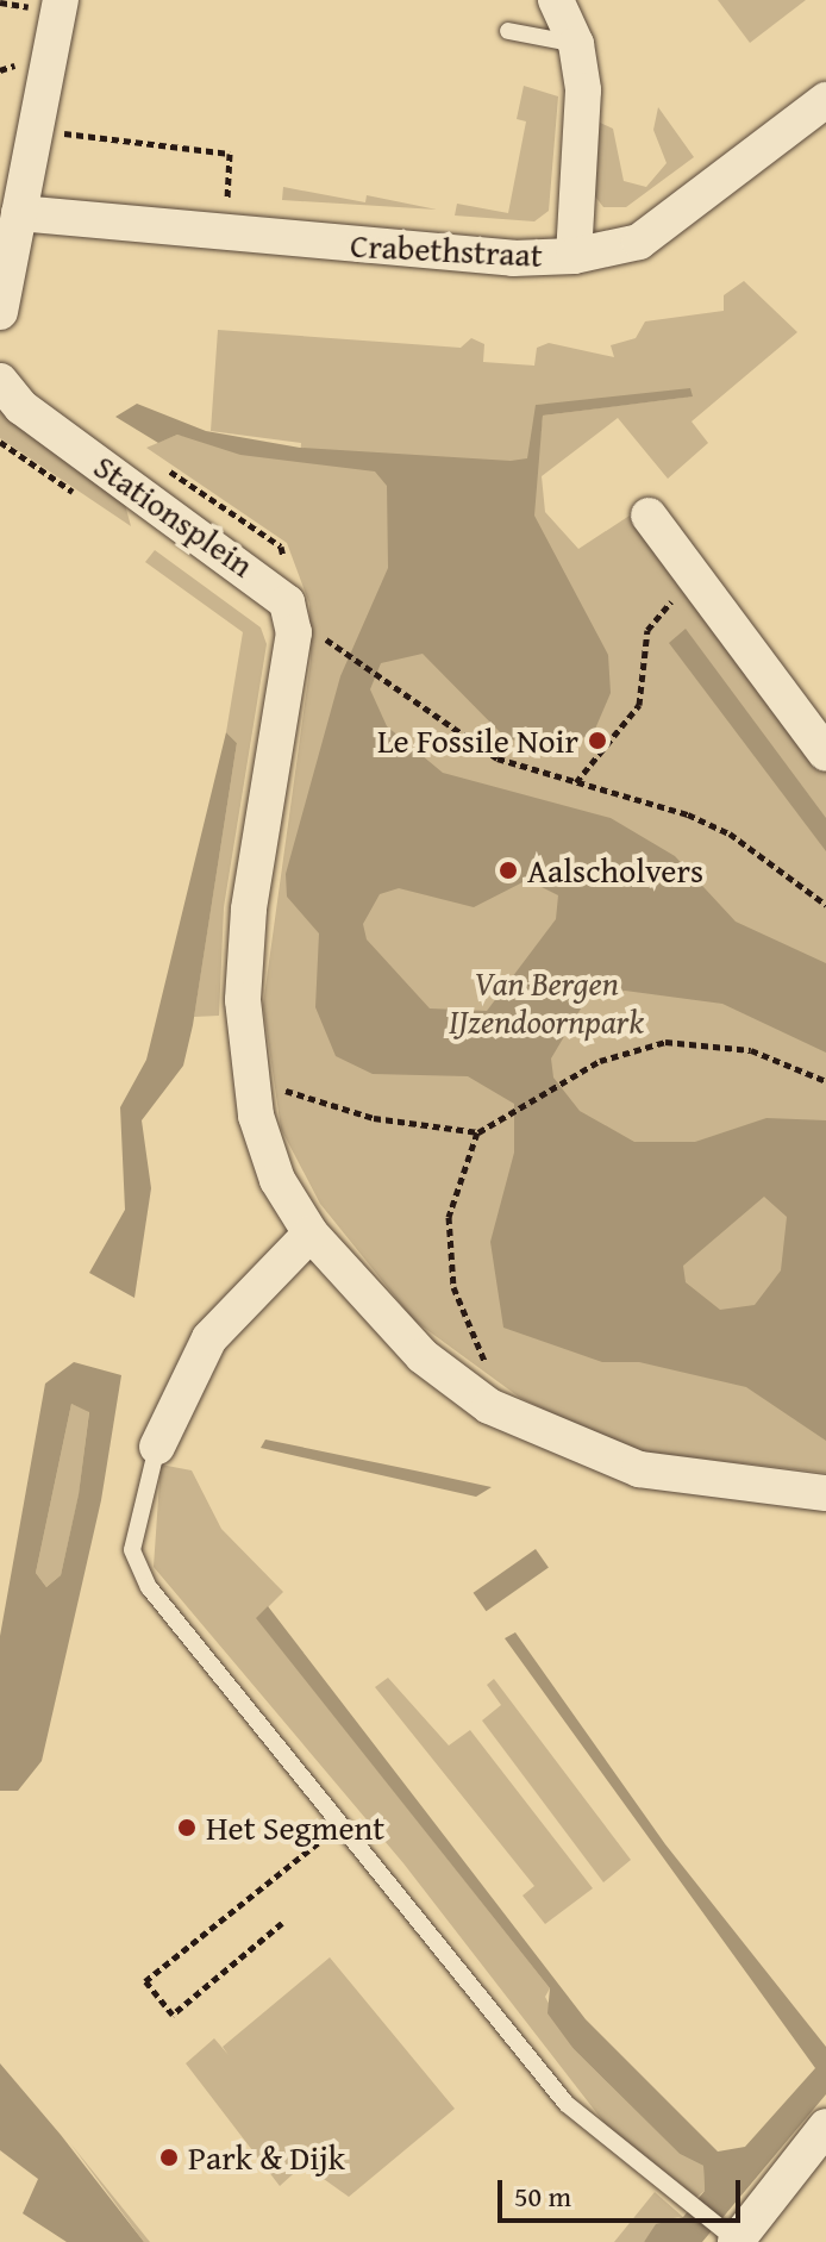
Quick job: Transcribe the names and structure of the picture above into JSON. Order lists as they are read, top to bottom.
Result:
{
  "streets": {
    "street": ["Crabethstraat", "Stationsplein"]
  },
  "parks": ["Van Bergen IJzendoornpark"],
  "places": [
    "Le Fossile Noir",
    "Aalscholvers",
    "Het Segment",
    "Park & Dijk"
  ],
  "scale_bar": "50 m"
}
